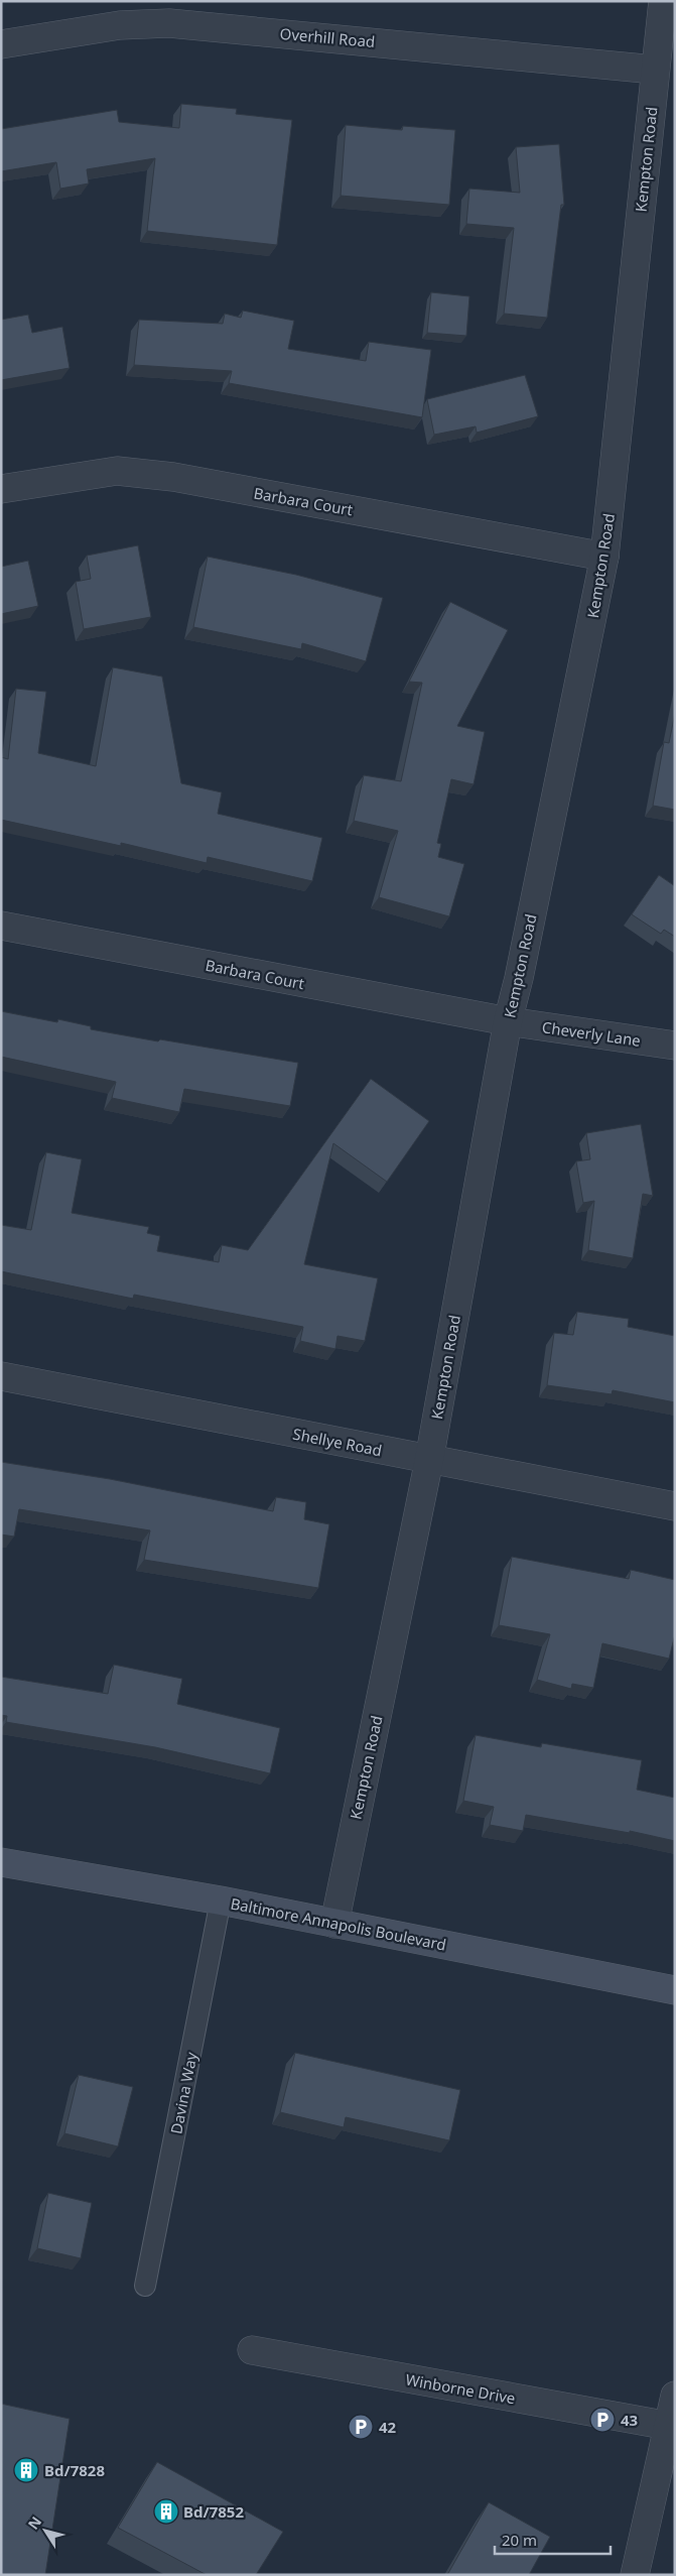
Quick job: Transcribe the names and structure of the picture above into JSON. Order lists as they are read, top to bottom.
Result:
{
  "streets": {
    "main road": ["Baltimore Annapolis Boulevard"],
    "street": [
      "Overhill Road",
      "Kempton Road",
      "Barbara Court",
      "Cheverly Lane",
      "Shellye Road",
      "Winborne Drive"
    ],
    "lane": ["Davina Way"]
  },
  "crossings": [
    ["Overhill Road", "Kempton Road"],
    ["Kempton Road", "Barbara Court"],
    ["Kempton Road", "Cheverly Lane"],
    ["Kempton Road", "Shellye Road"],
    ["Kempton Road", "Baltimore Annapolis Boulevard"],
    ["Barbara Court", "Cheverly Lane"],
    ["Baltimore Annapolis Boulevard", "Davina Way"]
  ],
  "places": {
    "parking": ["43", "42"],
    "building": ["Bd/7828", "Bd/7852"]
  },
  "scale_bar": "20 m",
  "north": "top left"
}
